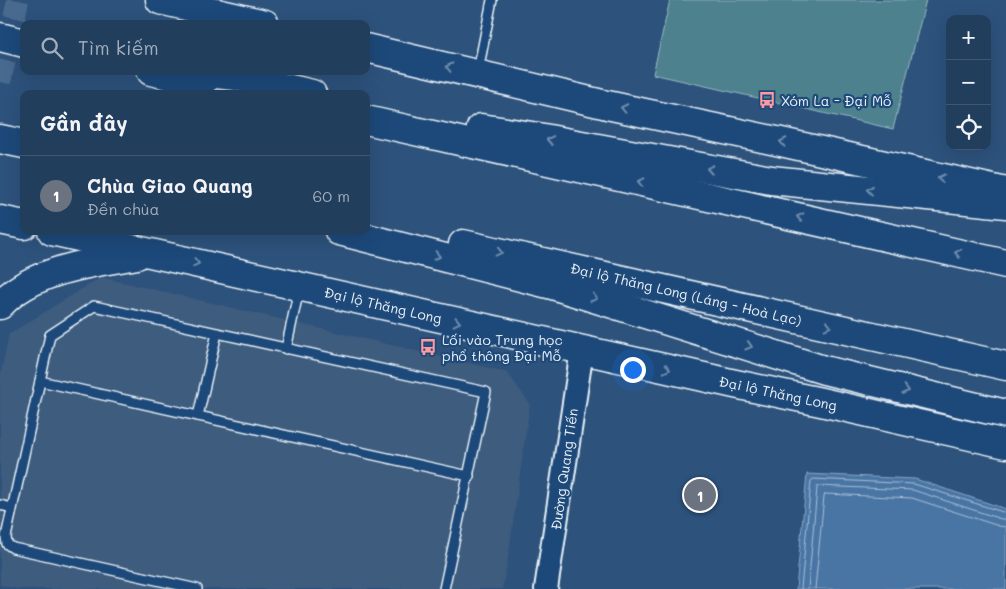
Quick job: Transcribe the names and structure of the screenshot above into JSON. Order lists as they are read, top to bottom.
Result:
{
  "streets": {
    "main road": ["Đại lộ Thăng Long (Láng - Hoà Lạc)", "Đại lộ Thăng Long"],
    "street": ["Đường Quang Tiến"]
  },
  "crossings": [
    ["Đại lộ Thăng Long", "Đường Quang Tiến"]
  ],
  "places": {
    "bus stop": ["Xóm La - Đại Mỗ", "Lối vào Trung học phổ thông Đại Mỗ"]
  },
  "page": {
    "map_buttons": ["+", "−"],
    "search": "Tìm kiếm",
    "heading": "Gần đây",
    "list": [
      {
        "mark": "1",
        "name": "Chùa Giao Quang",
        "note": "Đền chùa",
        "value": "60 m"
      }
    ],
    "pins": "1"
  }
}
